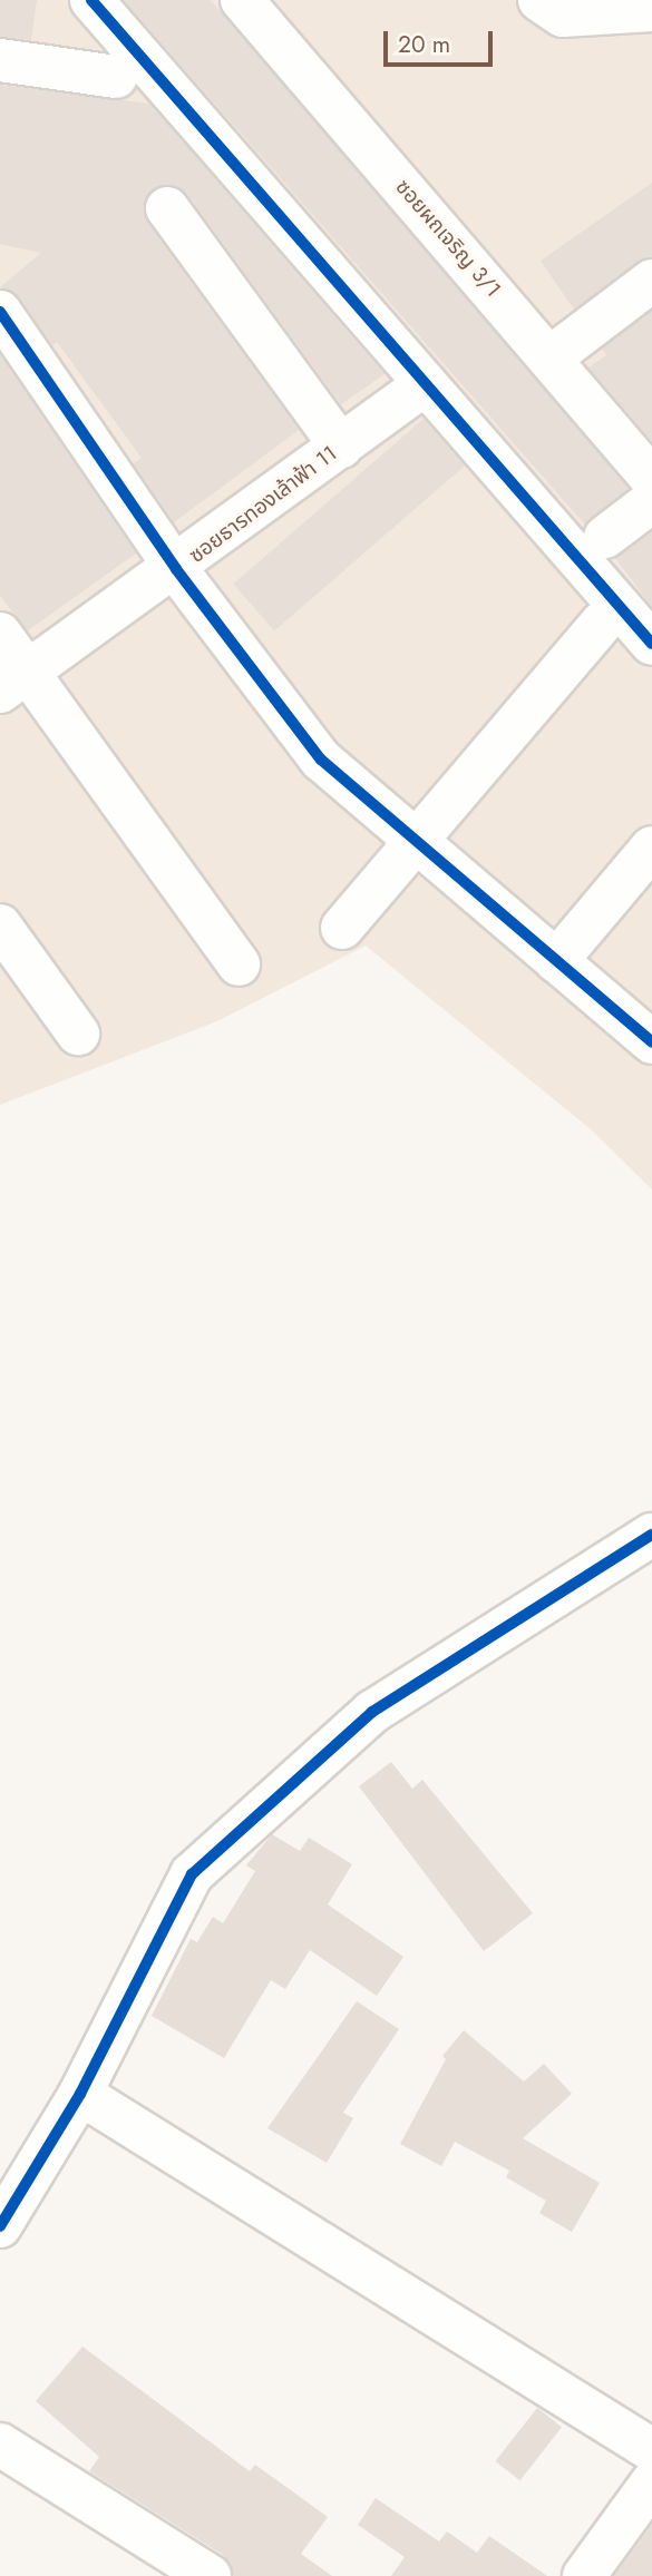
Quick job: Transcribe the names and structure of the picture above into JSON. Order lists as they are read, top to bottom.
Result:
{
  "streets": {
    "street": ["ซอยผถเจริญ 3/1", "ซอยธารทองเล้าฟ้า 11"]
  },
  "scale_bar": "20 m"
}
